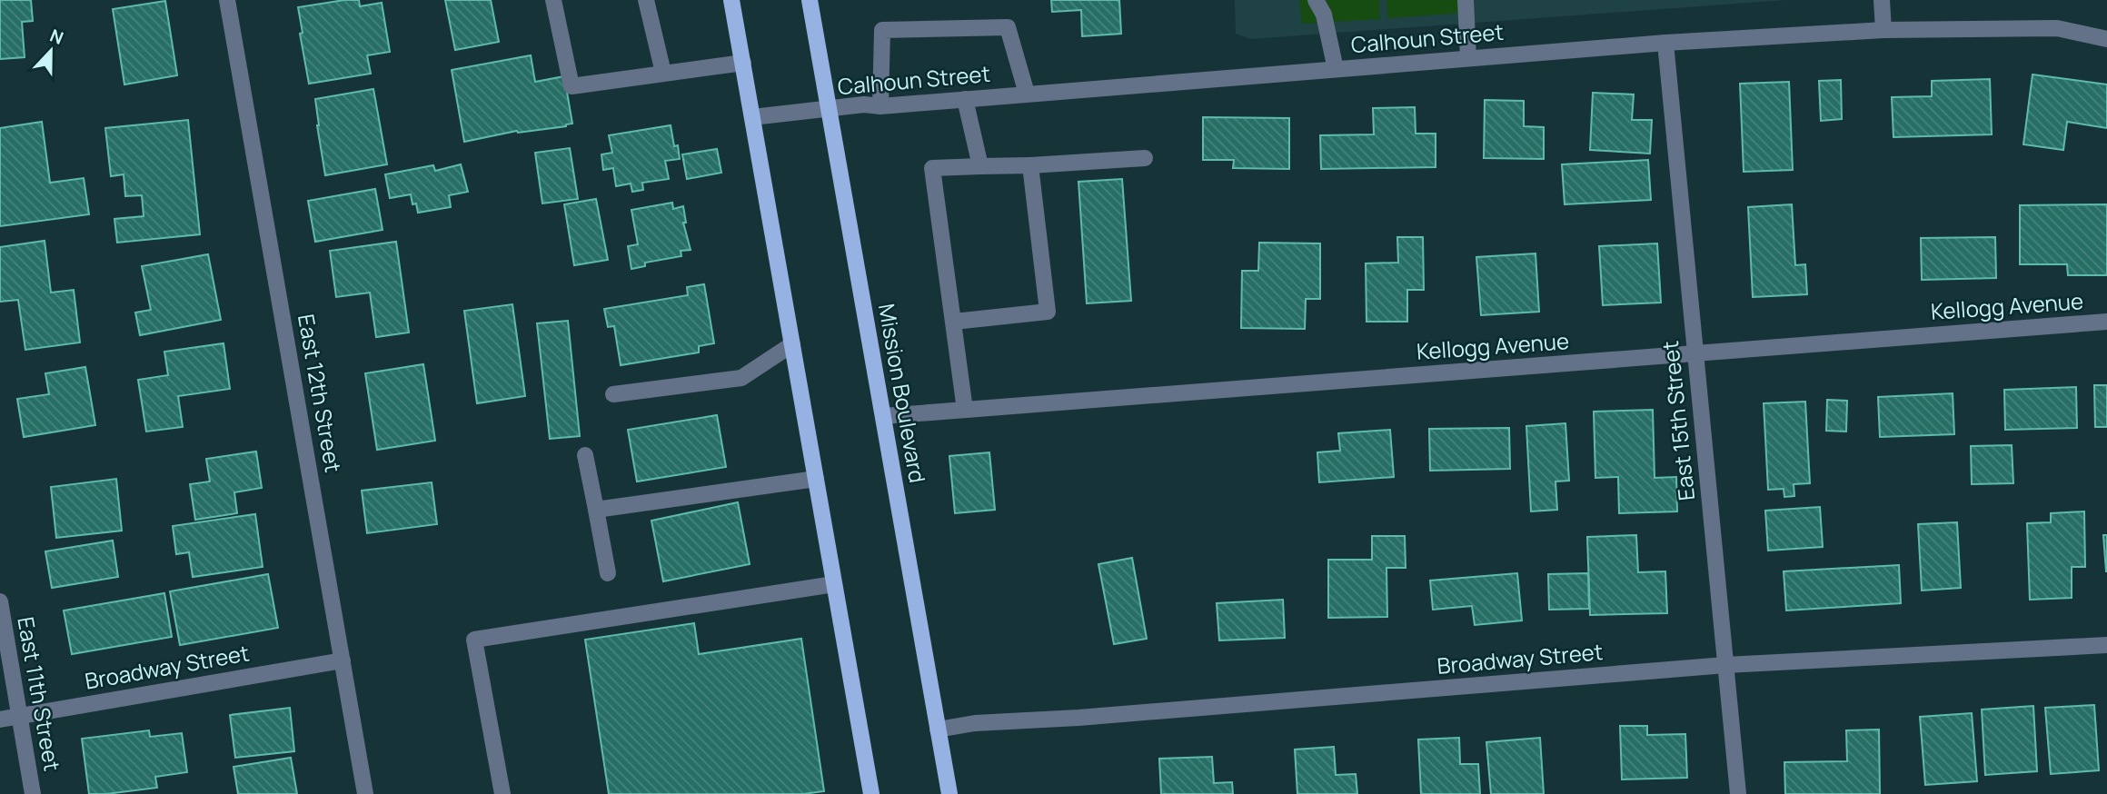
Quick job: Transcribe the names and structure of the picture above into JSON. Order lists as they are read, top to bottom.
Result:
{
  "streets": {
    "main road": ["Mission Boulevard"],
    "street": [
      "Calhoun Street",
      "Kellogg Avenue",
      "East 12th Street",
      "East 15th Street",
      "Broadway Street",
      "East 11th Street"
    ]
  },
  "crossings": [
    ["Calhoun Street", "Mission Boulevard"],
    ["Calhoun Street", "East 15th Street"],
    ["Kellogg Avenue", "Mission Boulevard"],
    ["Kellogg Avenue", "East 15th Street"],
    ["East 12th Street", "Broadway Street"],
    ["Mission Boulevard", "Broadway Street"],
    ["East 15th Street", "Broadway Street"],
    ["Broadway Street", "East 11th Street"]
  ],
  "north": "top"
}
